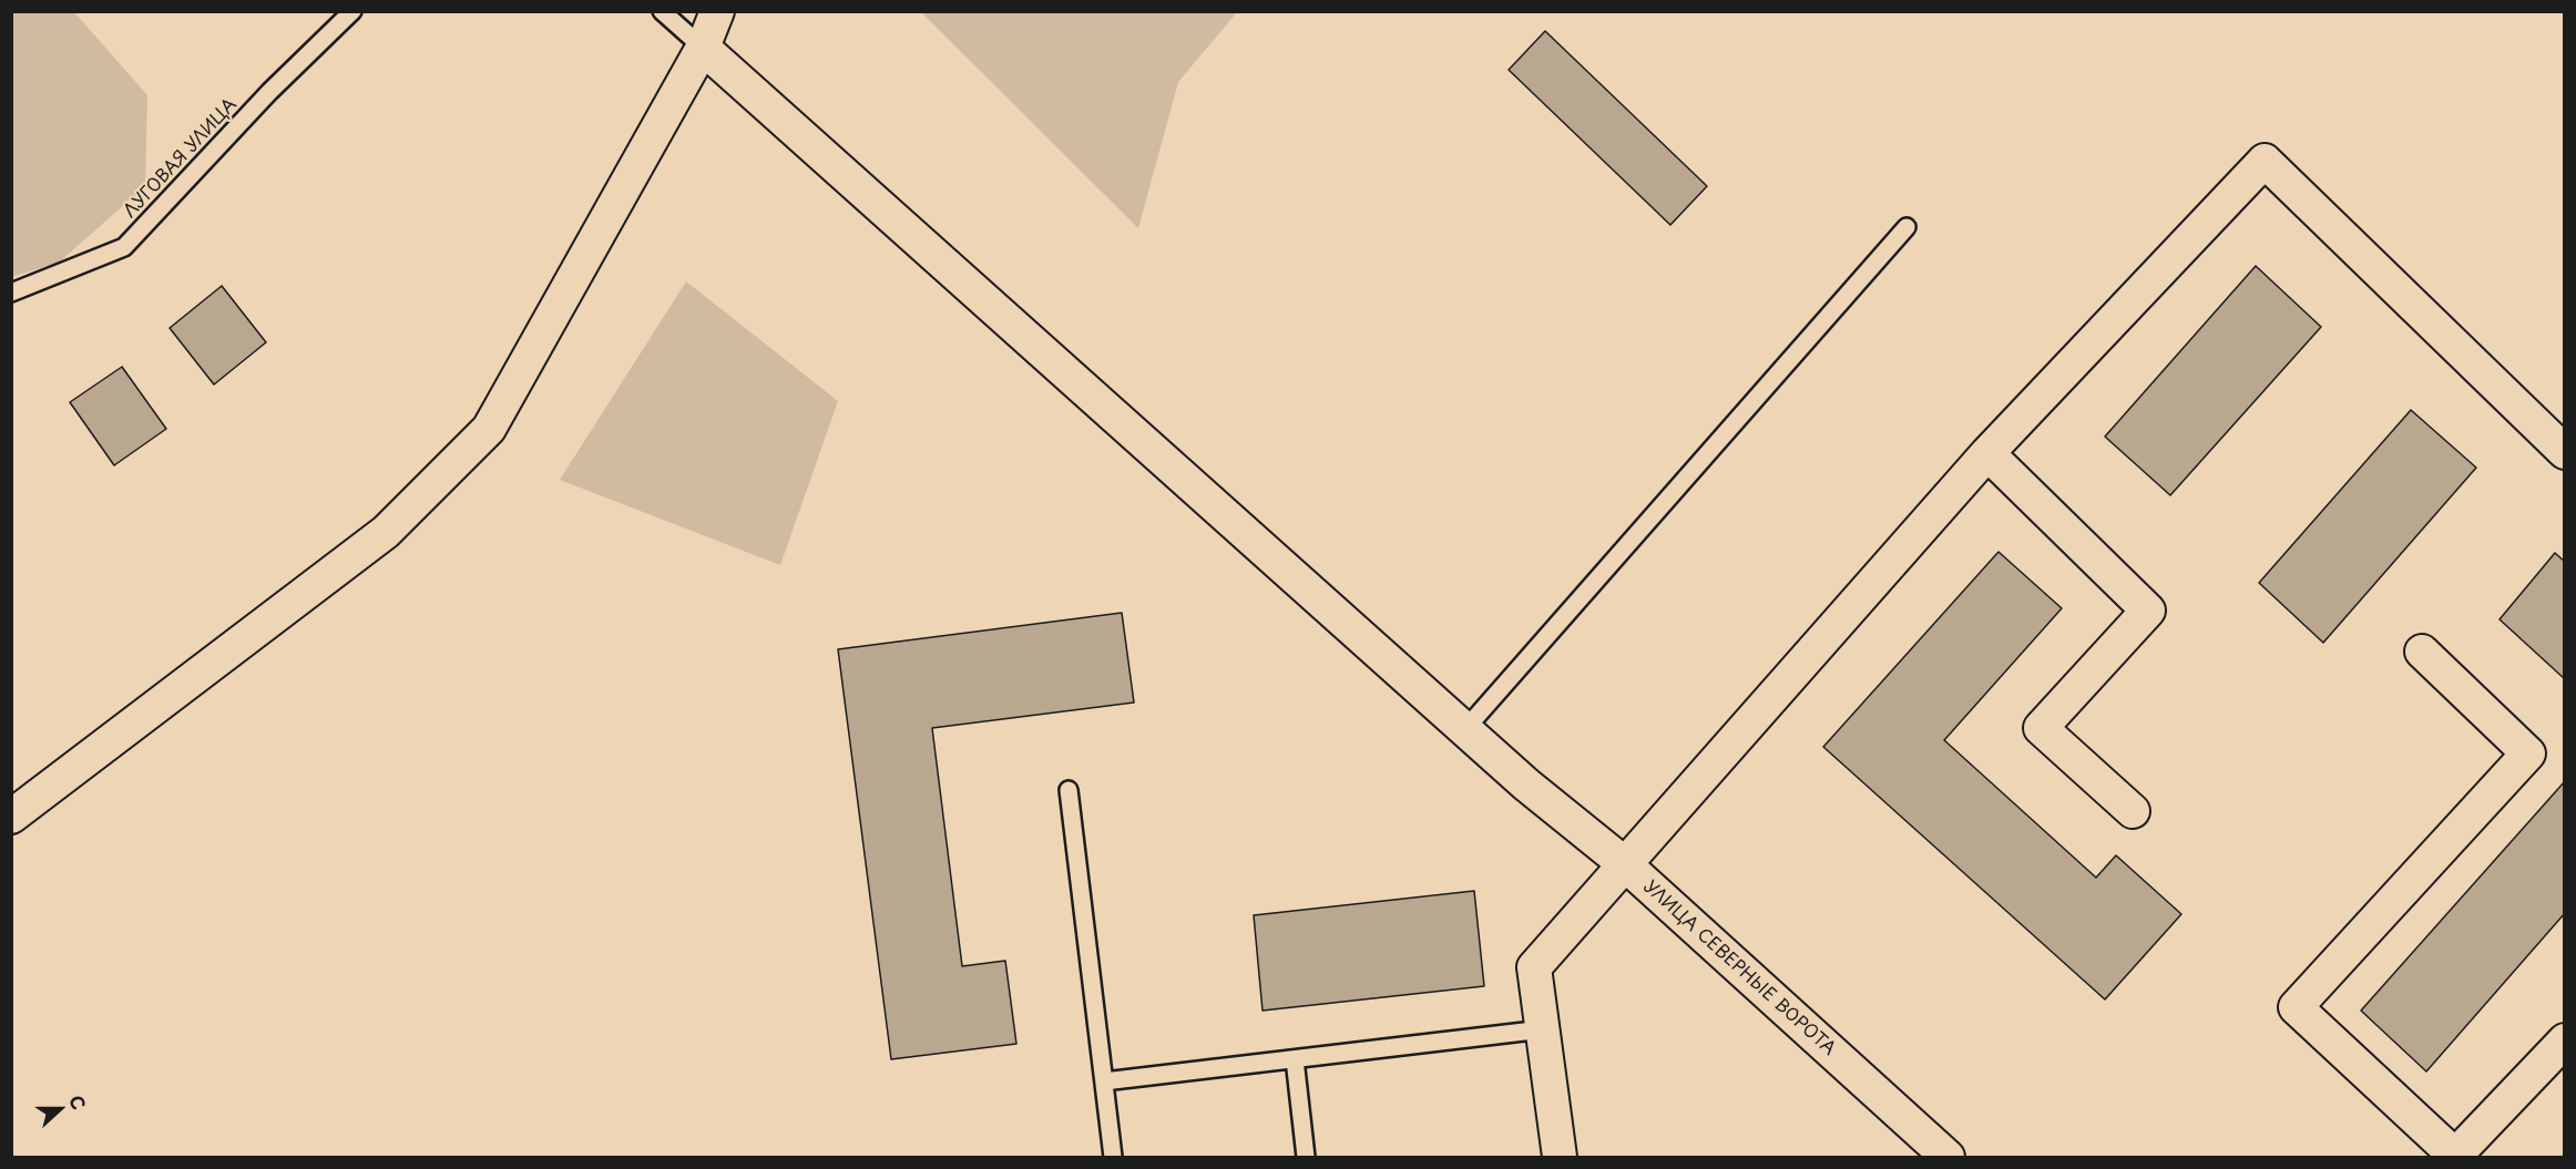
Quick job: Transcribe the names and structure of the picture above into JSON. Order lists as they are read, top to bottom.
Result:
{
  "streets": {
    "street": ["УЛИЦА СЕВЕРНЫЕ ВОРОТА"],
    "lane": ["ЛУГОВАЯ УЛИЦА"]
  },
  "north": "right"
}
